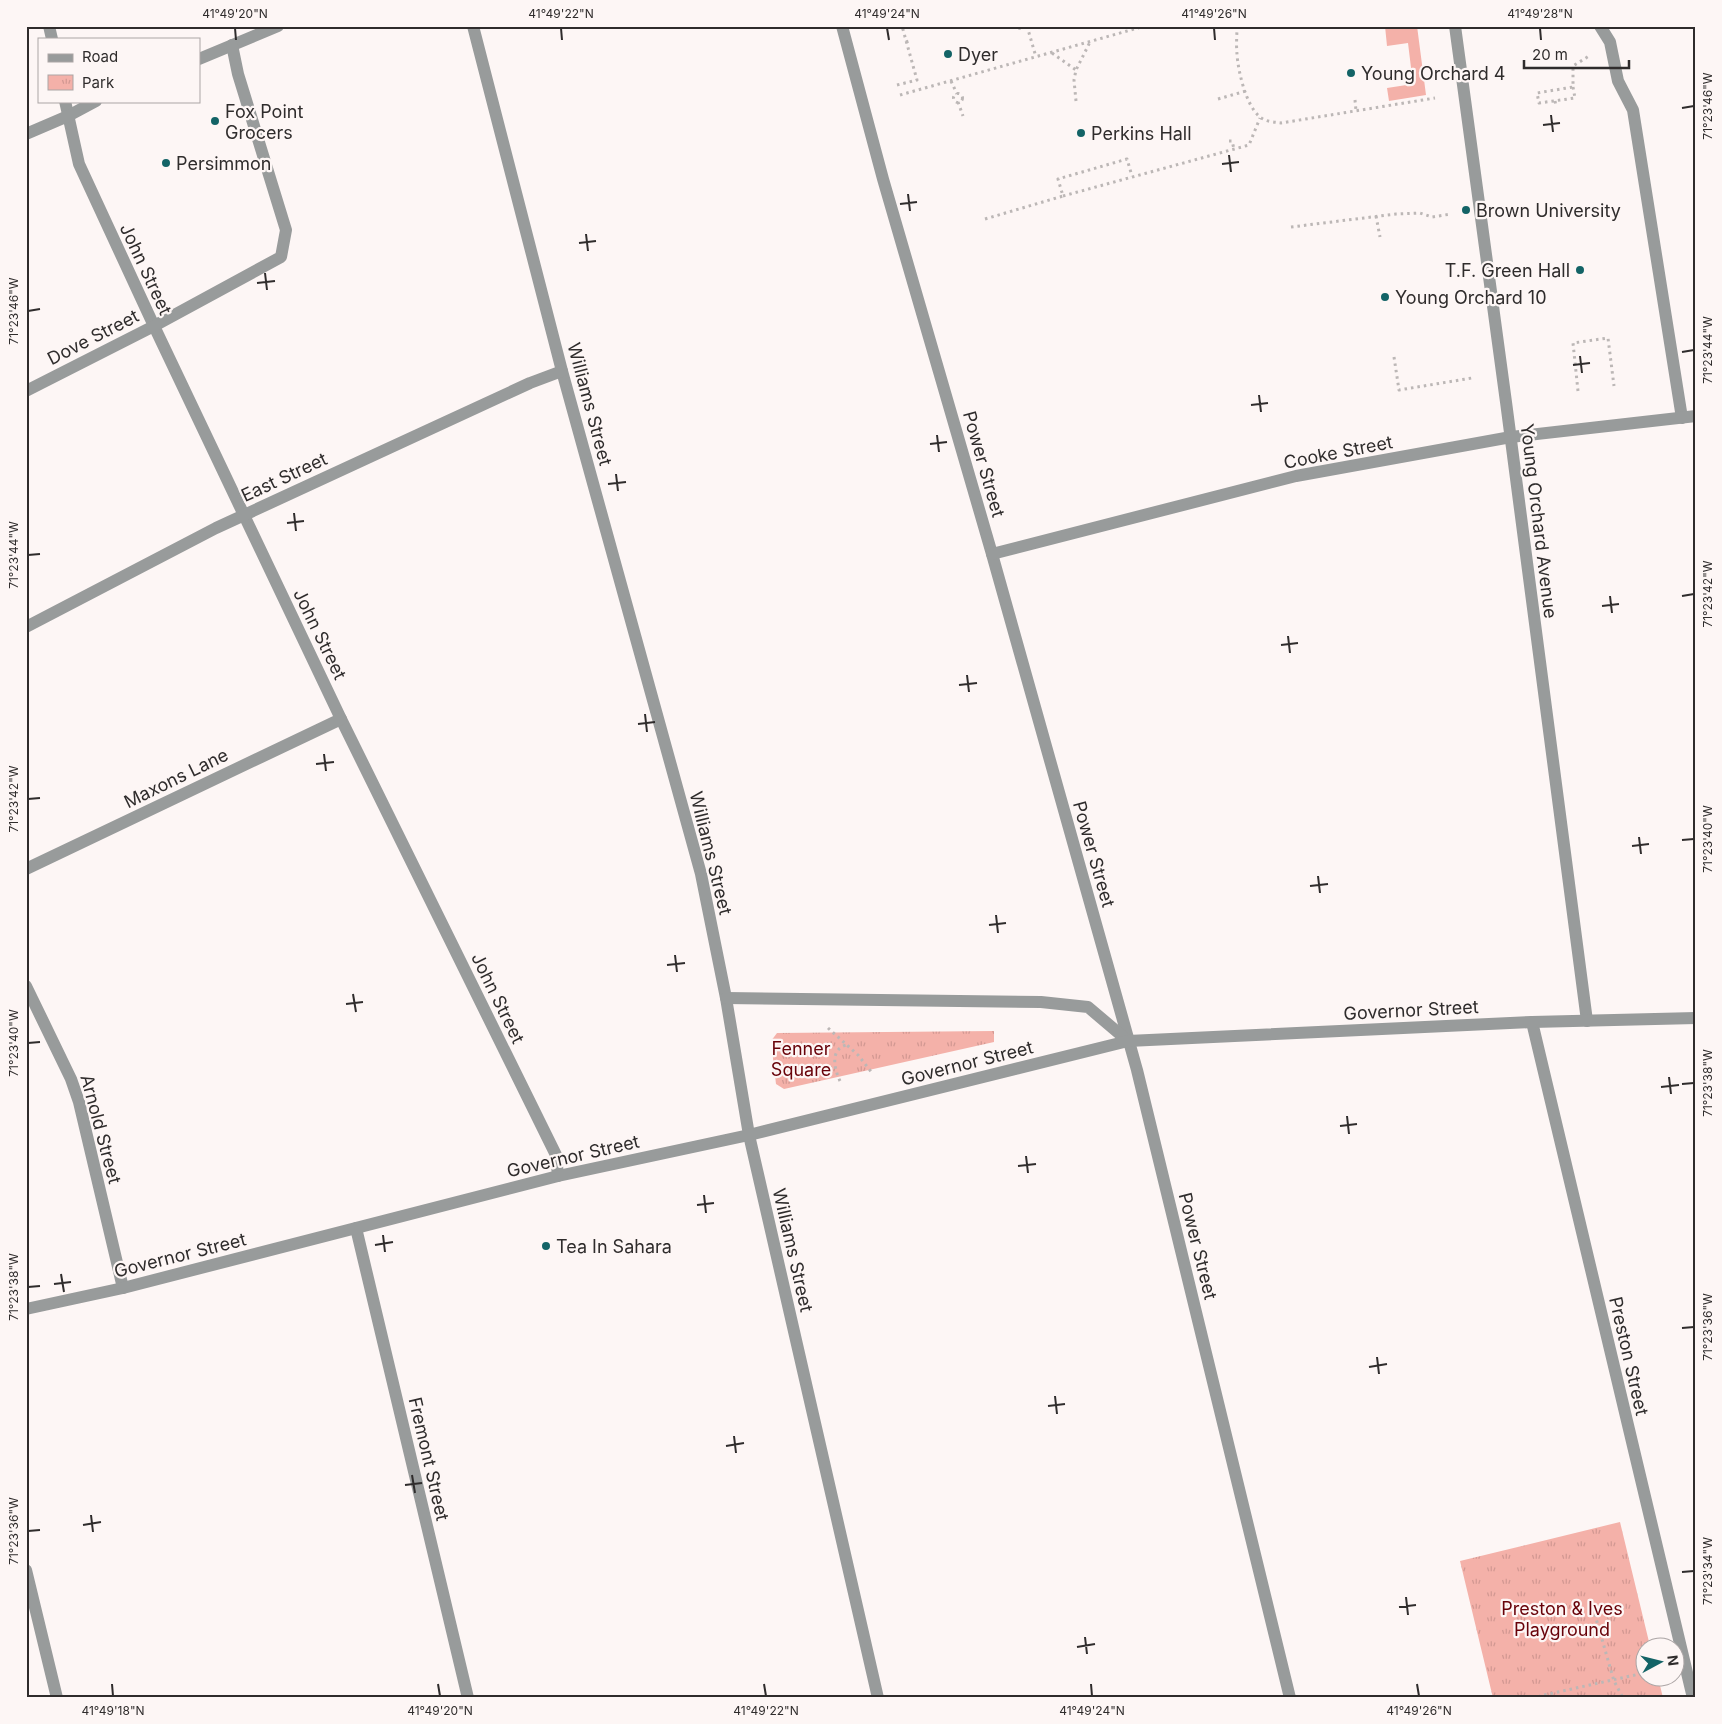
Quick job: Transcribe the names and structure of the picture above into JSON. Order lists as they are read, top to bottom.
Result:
{
  "streets": {
    "street": [
      "John Street",
      "Dove Street",
      "Williams Street",
      "Cooke Street",
      "Power Street",
      "East Street",
      "Young Orchard Avenue",
      "Maxons Lane",
      "Governor Street",
      "Arnold Street",
      "Preston Street",
      "Fremont Street"
    ]
  },
  "crossings": [
    ["John Street", "Dove Street"],
    ["John Street", "East Street"],
    ["John Street", "Maxons Lane"],
    ["John Street", "Governor Street"],
    ["Williams Street", "East Street"],
    ["Williams Street", "Governor Street"],
    ["Cooke Street", "Power Street"],
    ["Cooke Street", "Young Orchard Avenue"],
    ["Power Street", "Governor Street"],
    ["Young Orchard Avenue", "Governor Street"],
    ["Governor Street", "Arnold Street"],
    ["Governor Street", "Preston Street"],
    ["Governor Street", "Fremont Street"]
  ],
  "parks": ["Fenner Square", "Preston & Ives Playground"],
  "places": [
    "Dyer",
    "Young Orchard 4",
    "Fox Point Grocers",
    "Perkins Hall",
    "Persimmon",
    "Brown University",
    "T.F. Green Hall",
    "Young Orchard 10",
    "Tea In Sahara"
  ],
  "legend": ["Road", "Park"],
  "scale_bar": "20 m",
  "north": "right",
  "coordinates": [
    "41°49'20\"N",
    "41°49'22\"N",
    "41°49'24\"N",
    "41°49'26\"N",
    "41°49'28\"N",
    "71°23'46\"W",
    "71°23'44\"W",
    "71°23'42\"W",
    "71°23'40\"W",
    "71°23'38\"W",
    "71°23'36\"W",
    "71°23'34\"W",
    "41°49'18\"N"
  ]
}
